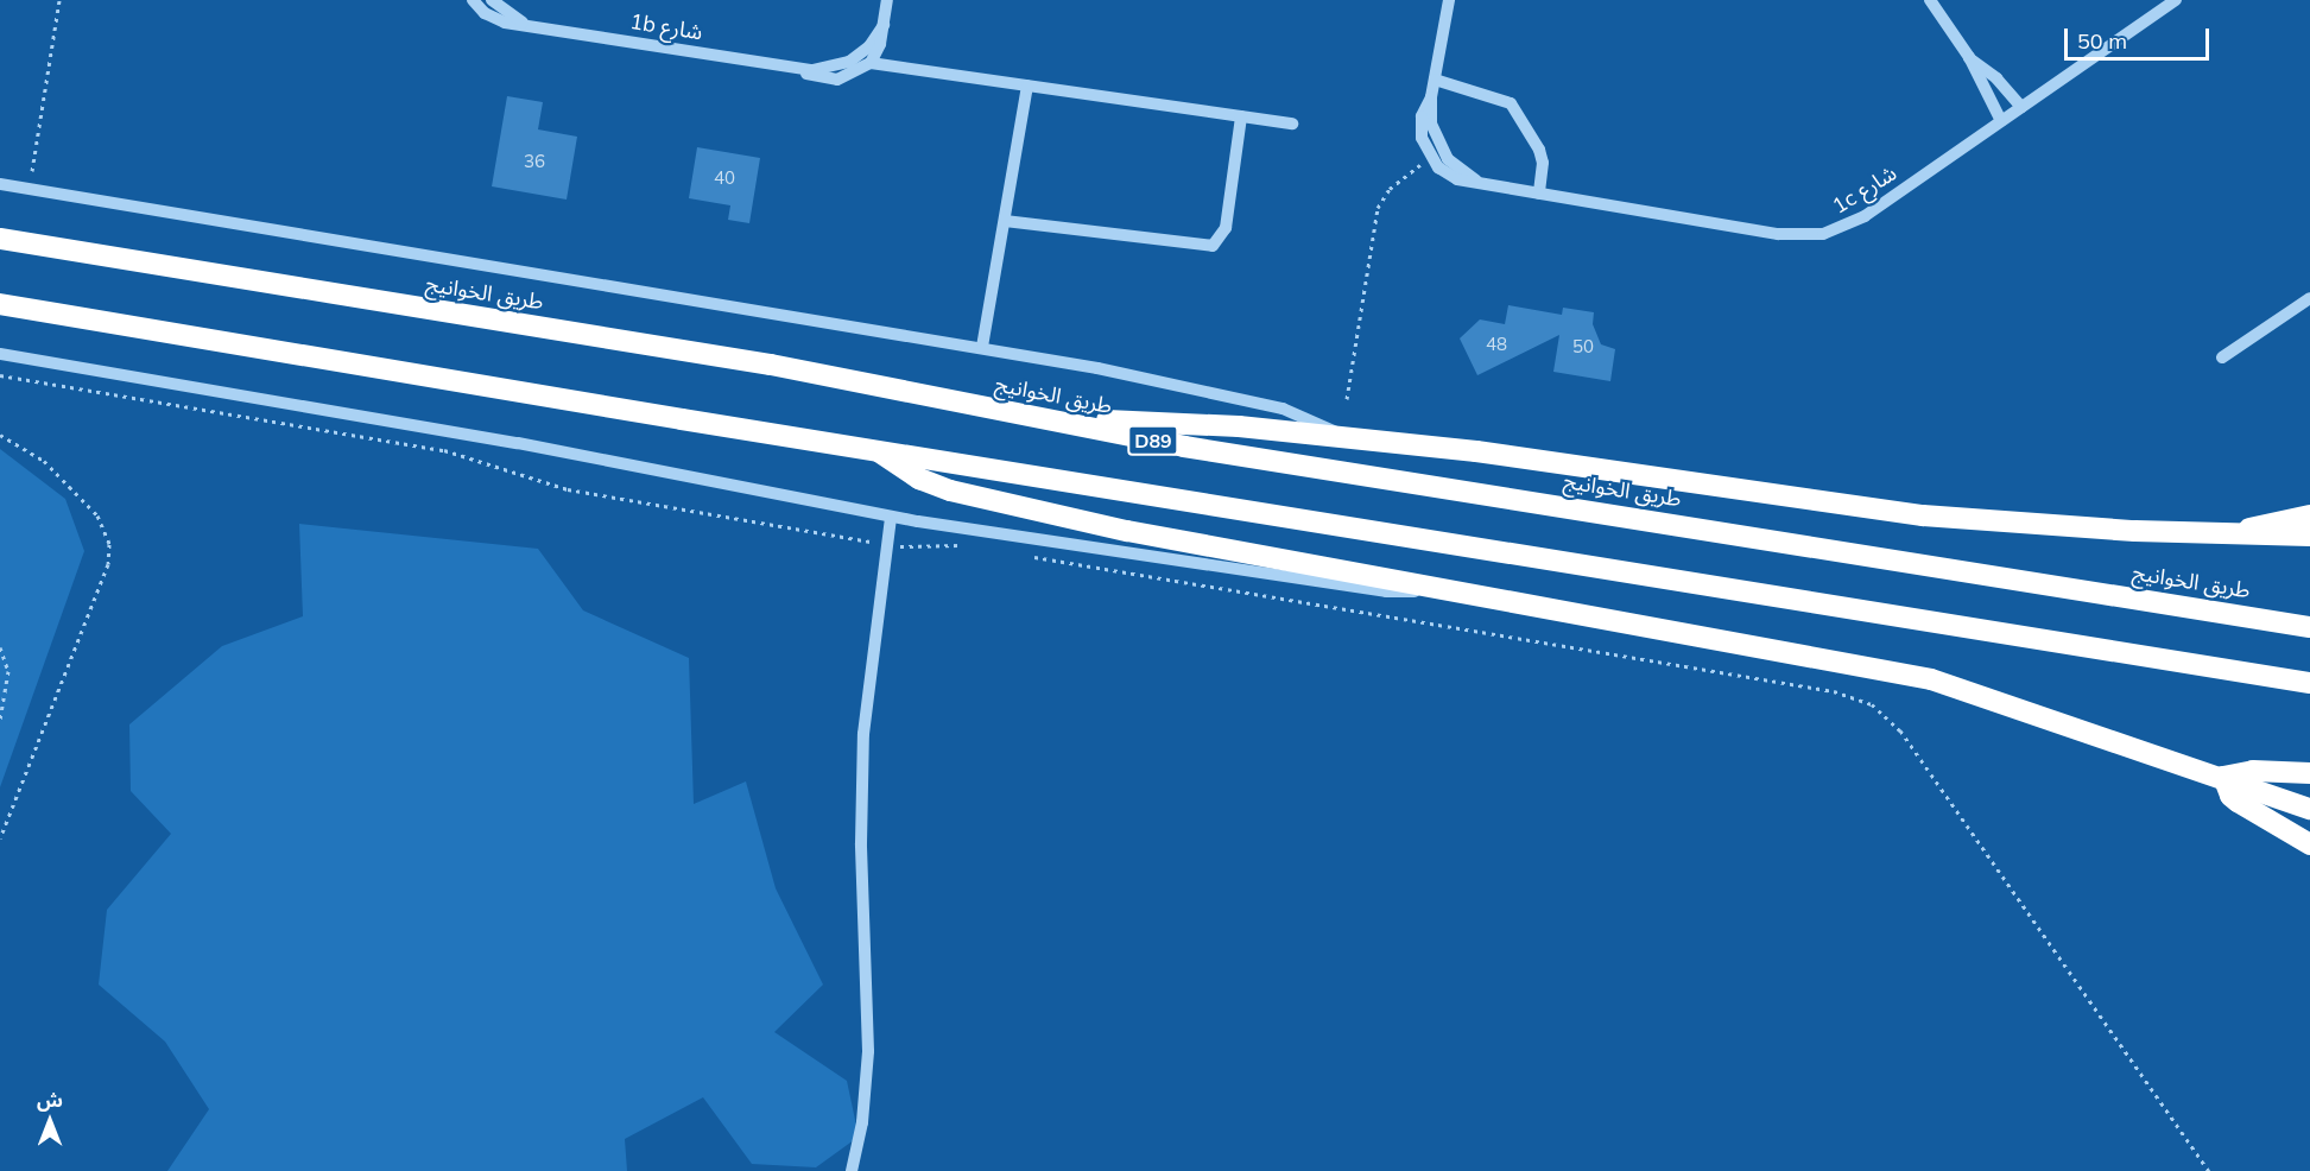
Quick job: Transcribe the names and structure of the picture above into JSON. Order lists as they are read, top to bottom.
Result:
{
  "streets": {
    "highway": ["طريق الخوانيج", "D89"],
    "street": ["1b شارع", "1c شارع"]
  },
  "house_numbers": [
    "36",
    "40",
    "48",
    "50"
  ],
  "scale_bar": "50 m",
  "north": "top"
}
